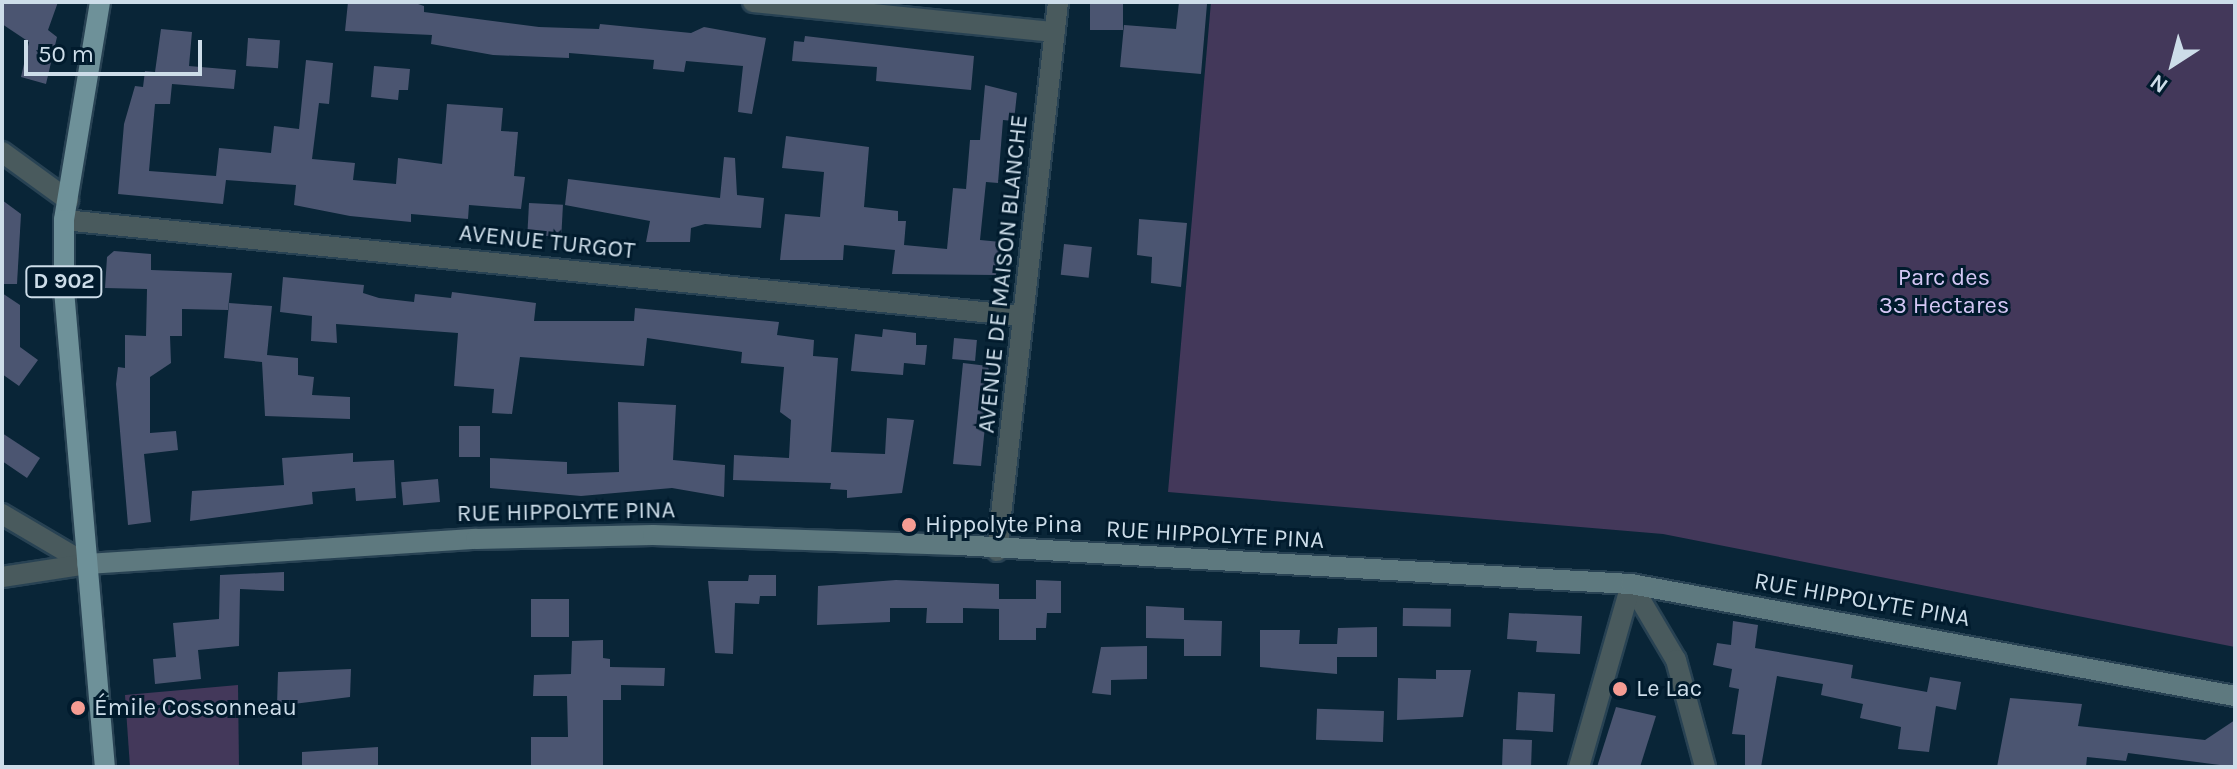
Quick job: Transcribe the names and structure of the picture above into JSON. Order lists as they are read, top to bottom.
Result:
{
  "streets": {
    "main road": ["D 902", "RUE HIPPOLYTE PINA"],
    "street": ["AVENUE TURGOT", "AVENUE DE MAISON BLANCHE"]
  },
  "crossings": [
    ["AVENUE TURGOT", "AVENUE DE MAISON BLANCHE"],
    ["AVENUE TURGOT", "D 902"],
    ["AVENUE DE MAISON BLANCHE", "RUE HIPPOLYTE PINA"],
    ["D 902", "RUE HIPPOLYTE PINA"]
  ],
  "parks": ["Parc des 33 Hectares"],
  "places": ["Hippolyte Pina", "Le Lac", "Émile Cossonneau"],
  "scale_bar": "50 m",
  "north": "bottom left"
}
